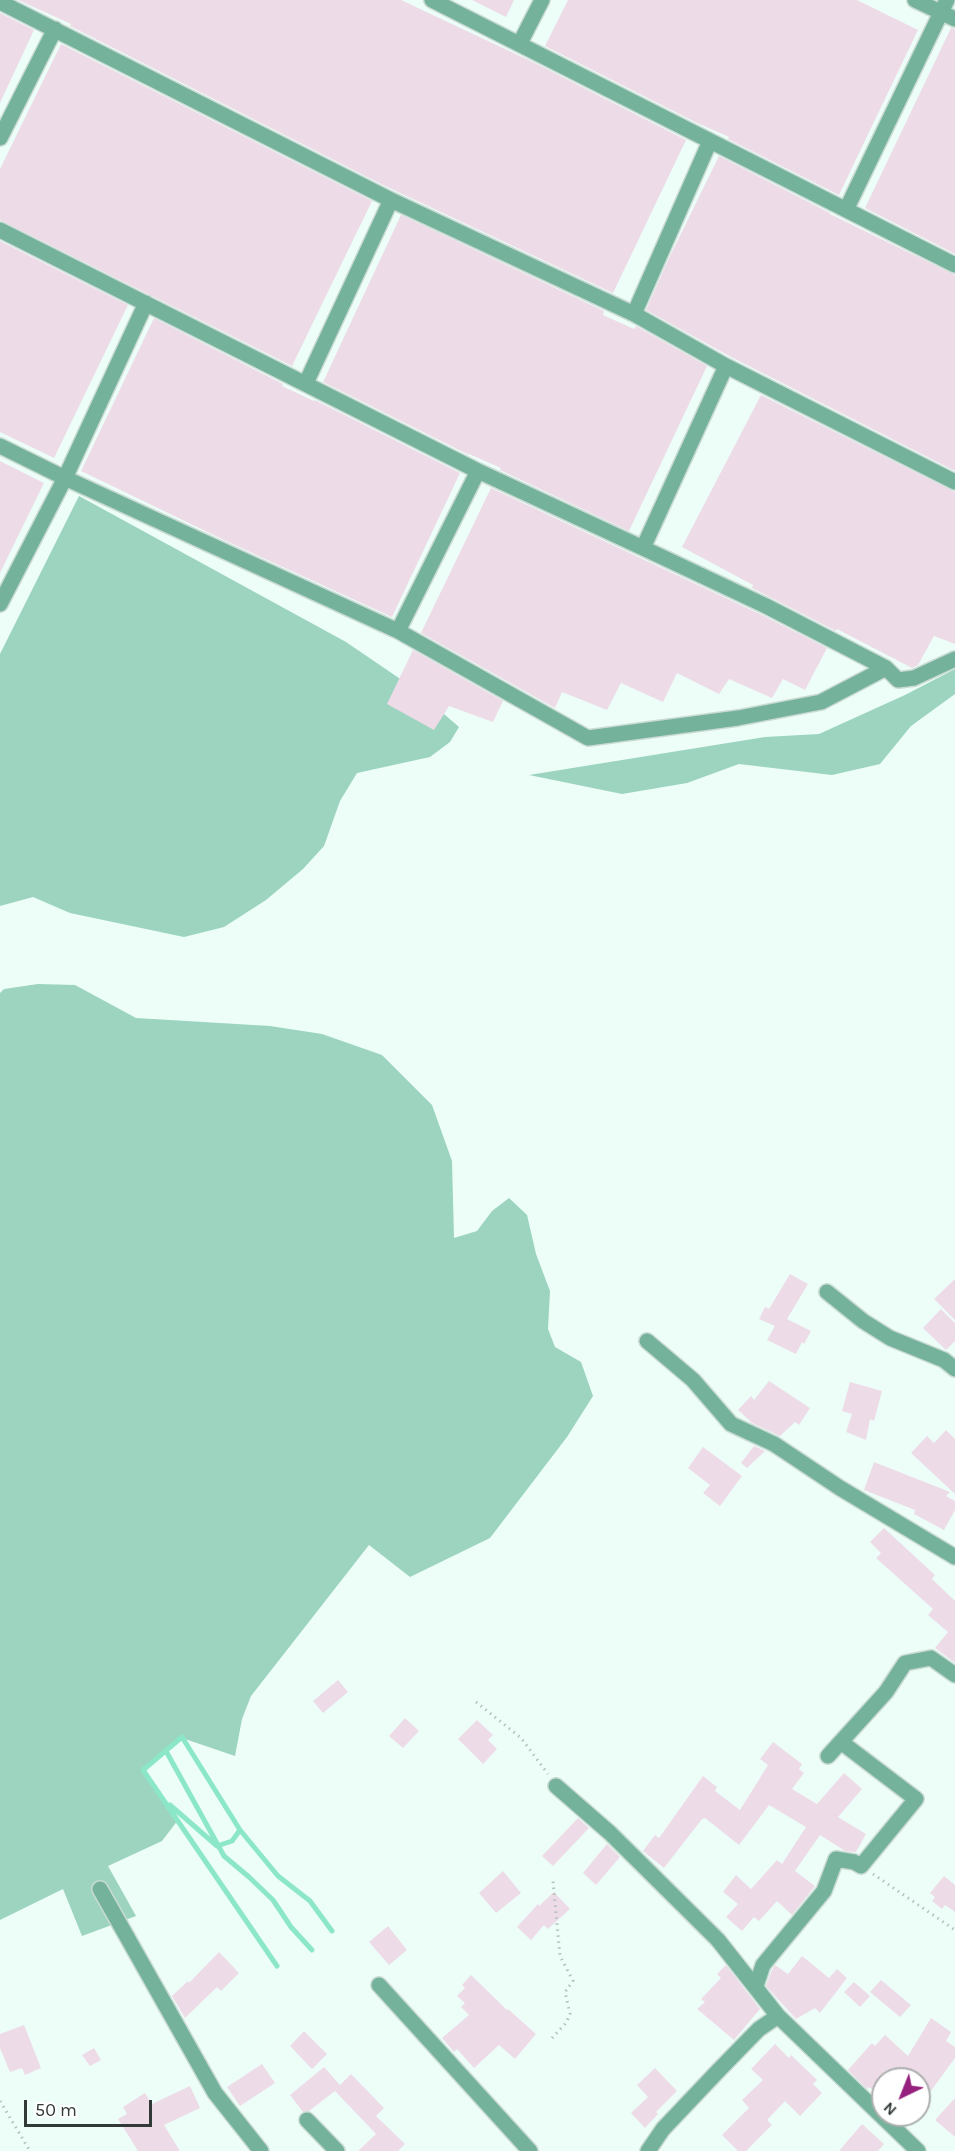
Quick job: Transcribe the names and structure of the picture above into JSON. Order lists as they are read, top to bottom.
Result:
{
  "scale_bar": "50 m",
  "north": "bottom left"
}
